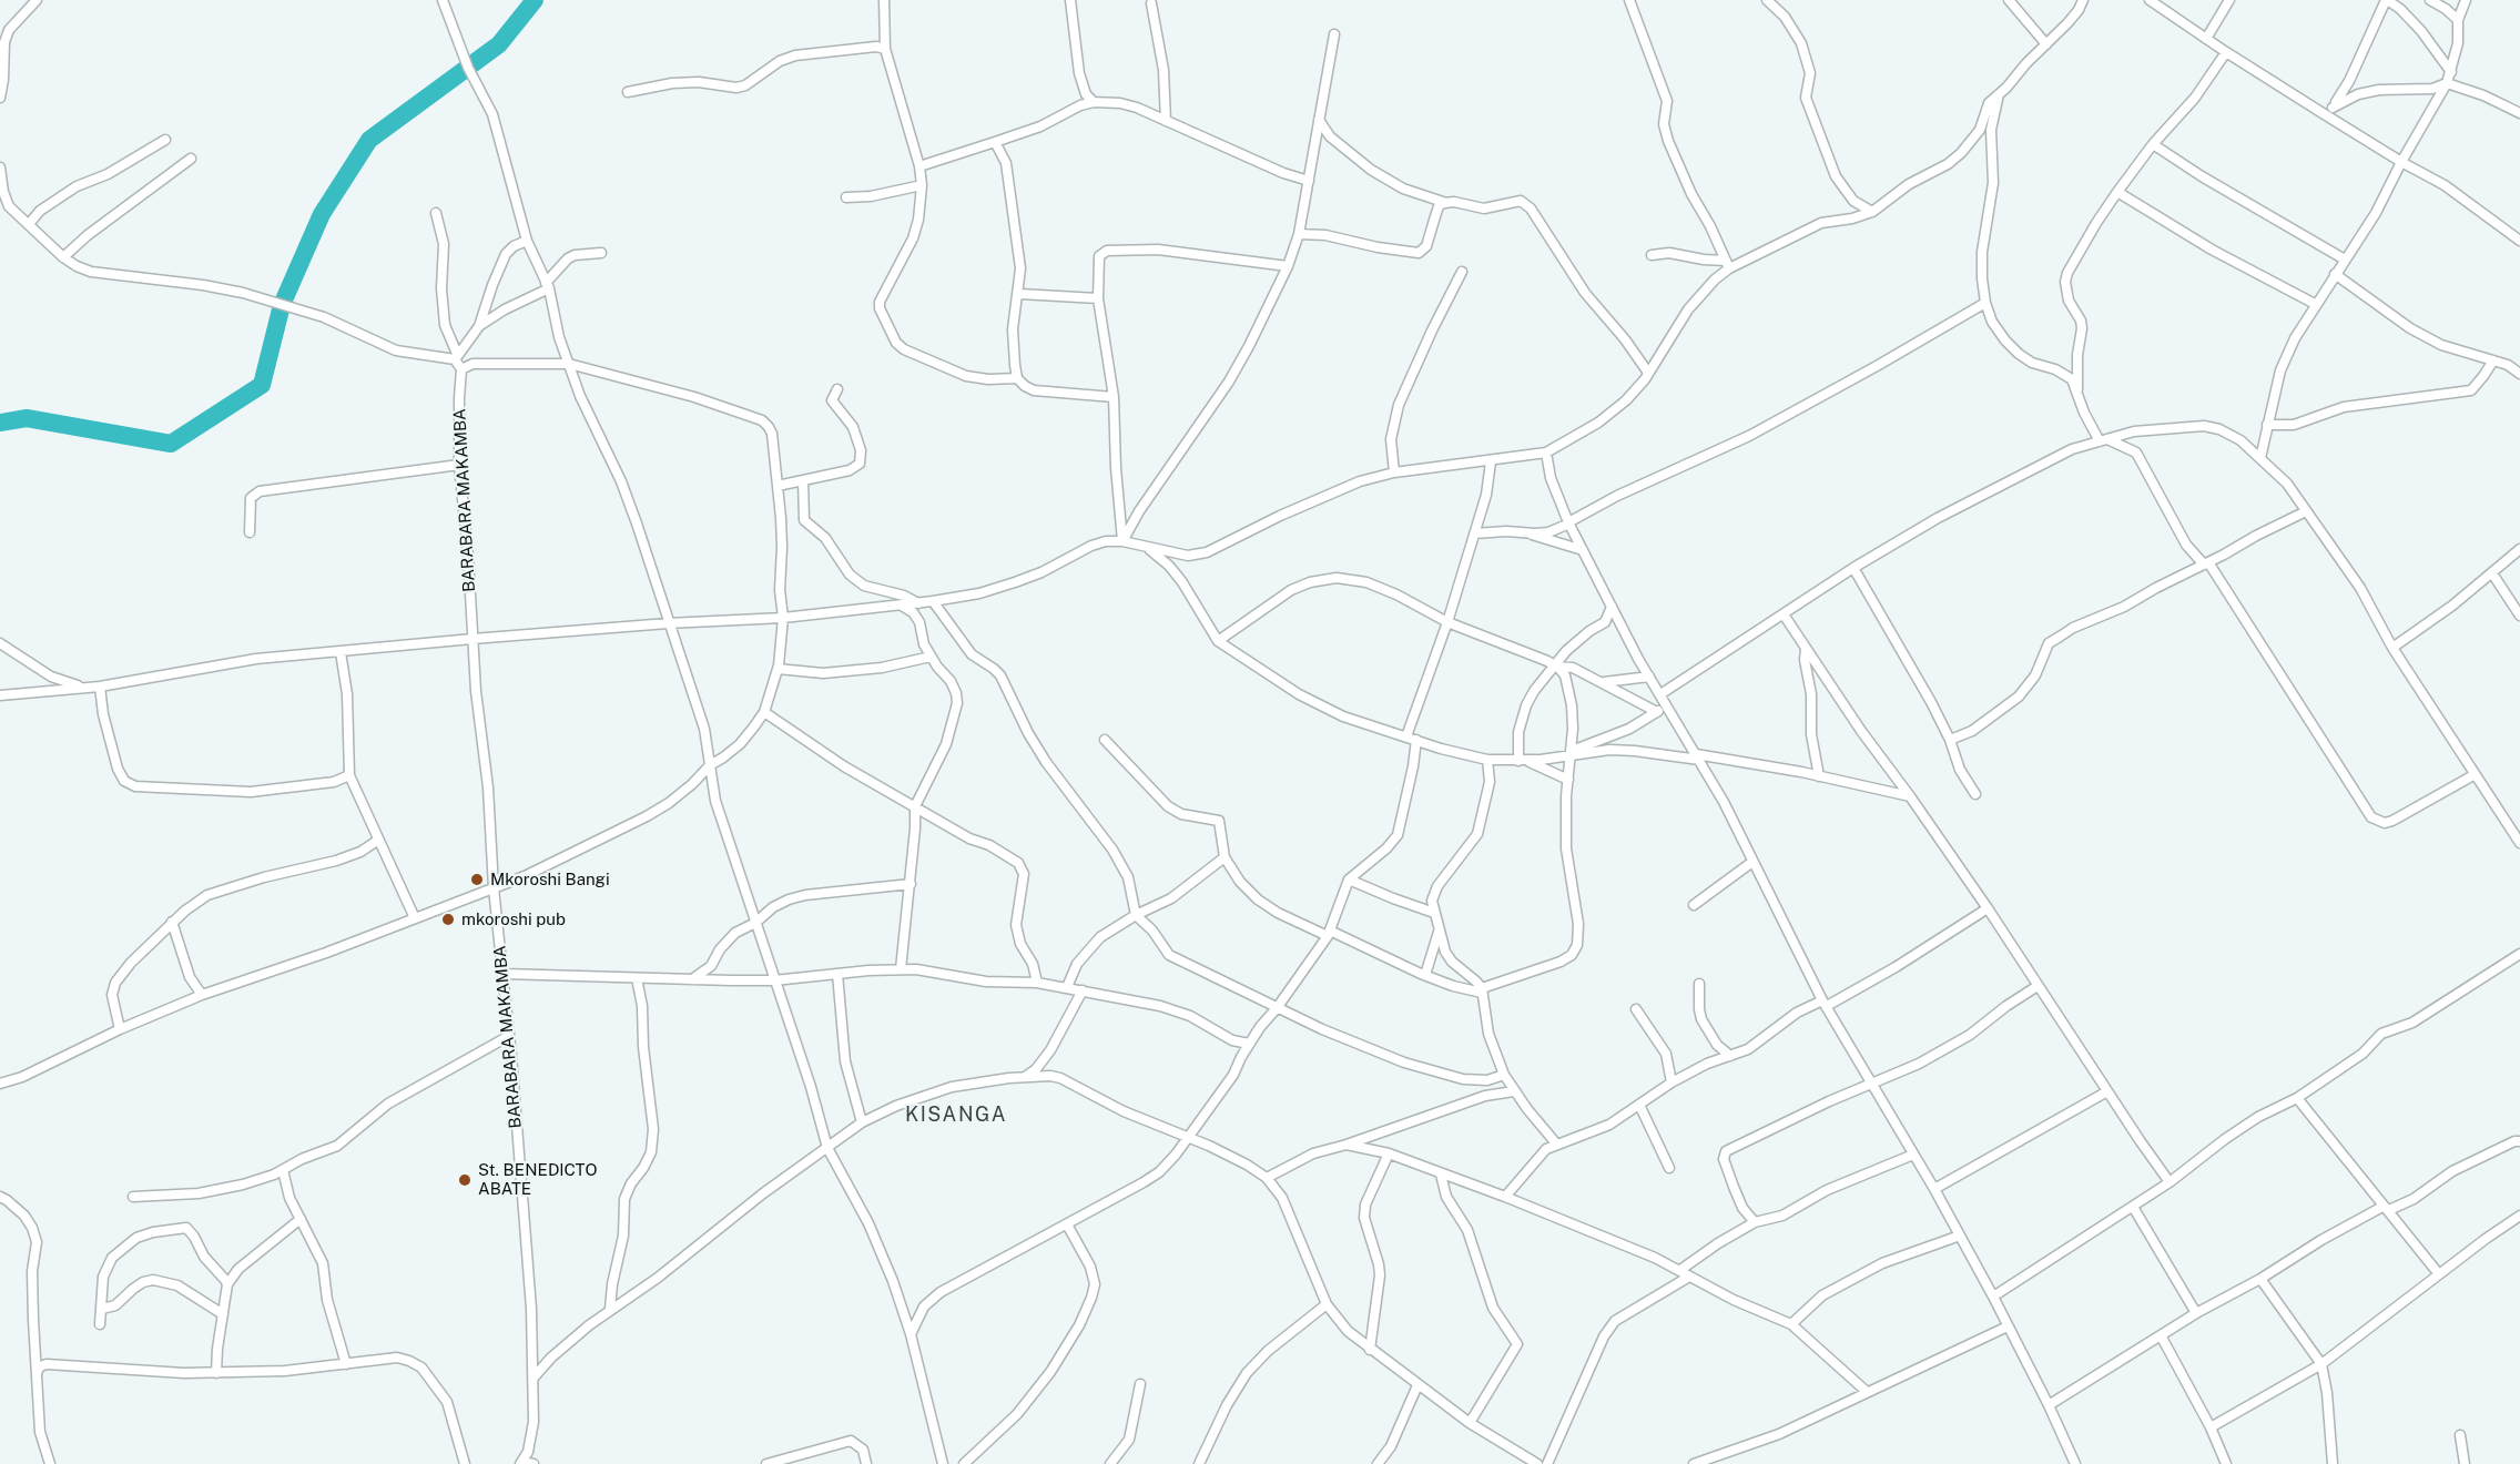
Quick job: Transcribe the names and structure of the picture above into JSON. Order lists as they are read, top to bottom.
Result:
{
  "streets": {
    "street": ["BARABARA MAKAMBA"]
  },
  "districts": ["KISANGA"],
  "places": ["Mkoroshi Bangi", "mkoroshi pub", "St. BENEDICTO ABATE"]
}
